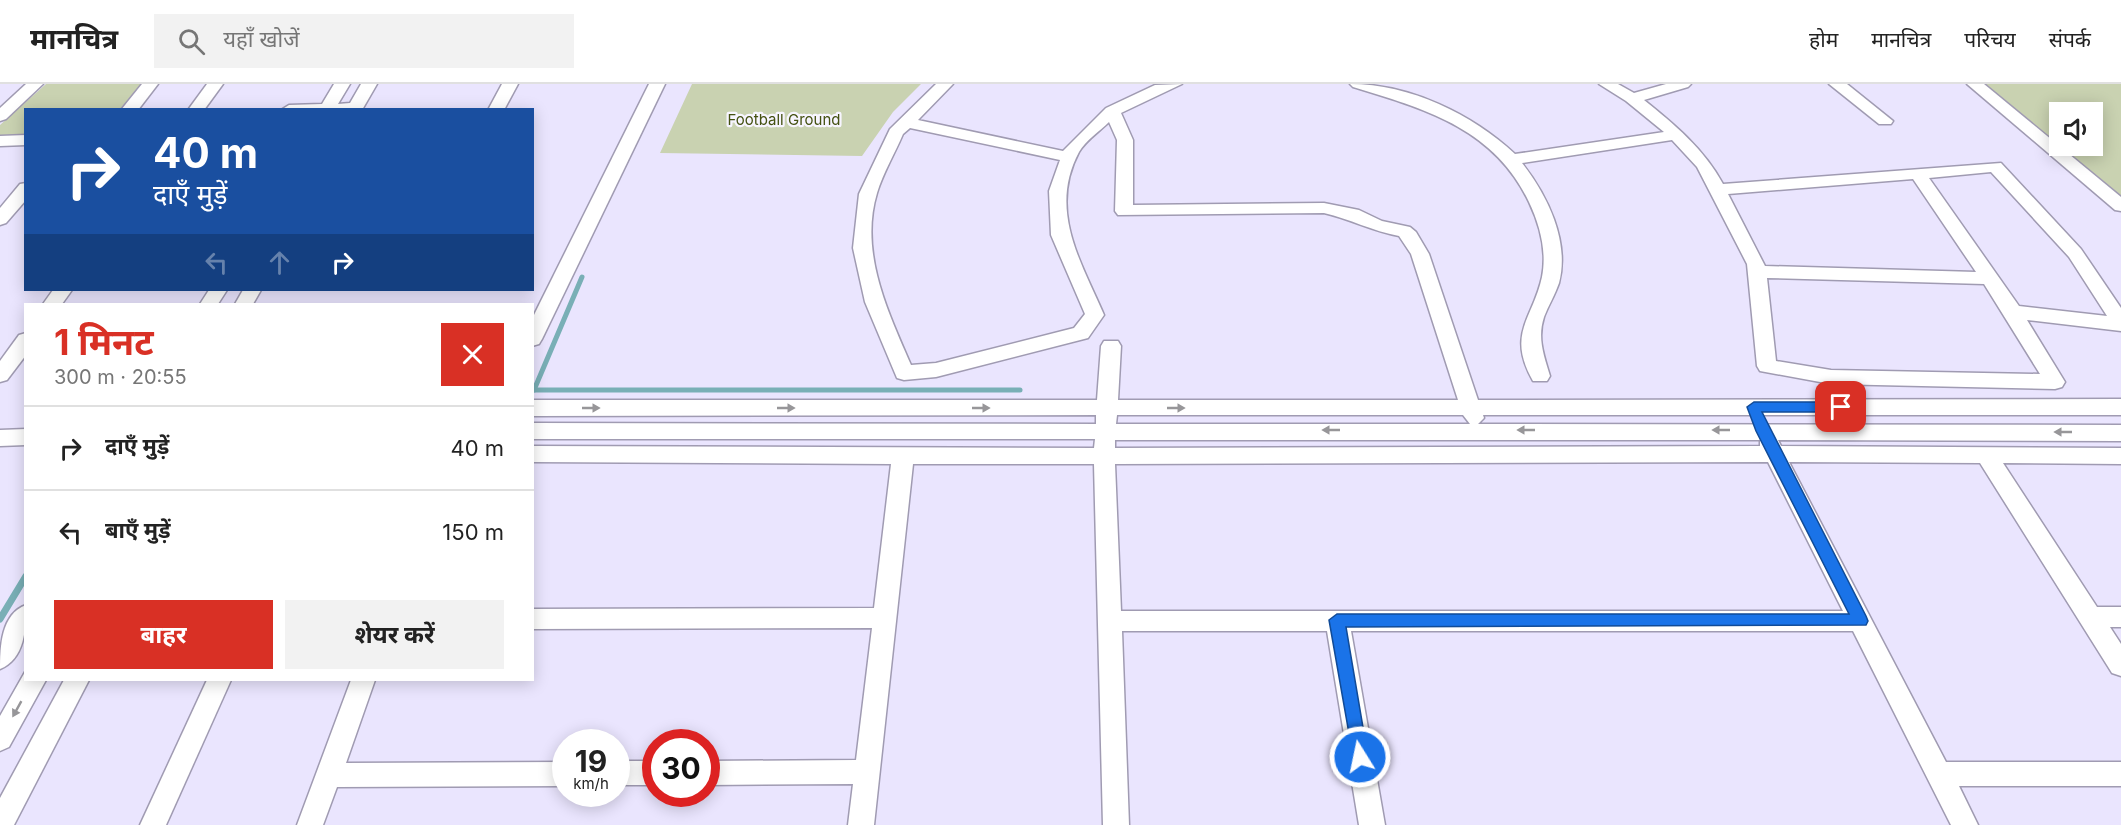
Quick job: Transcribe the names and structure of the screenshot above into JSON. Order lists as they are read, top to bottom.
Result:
{
  "parks": ["Football Ground"],
  "page": {
    "header": "मानचित्र",
    "search": "यहाँ खोजें",
    "nav": [
      "होम",
      "मानचित्र",
      "परिचय",
      "संपर्क"
    ],
    "turn": ["40 m", "दाएँ मुड़ें"],
    "heading": ["1 मिनट", "300 m · 20:55"],
    "list": [
      {
        "name": "दाएँ मुड़ें",
        "value": "40 m"
      },
      {
        "name": "बाएँ मुड़ें",
        "value": "150 m"
      }
    ],
    "buttons": ["बाहर", "शेयर करें"],
    "speed": "19 km/h",
    "limit": "30"
  }
}
